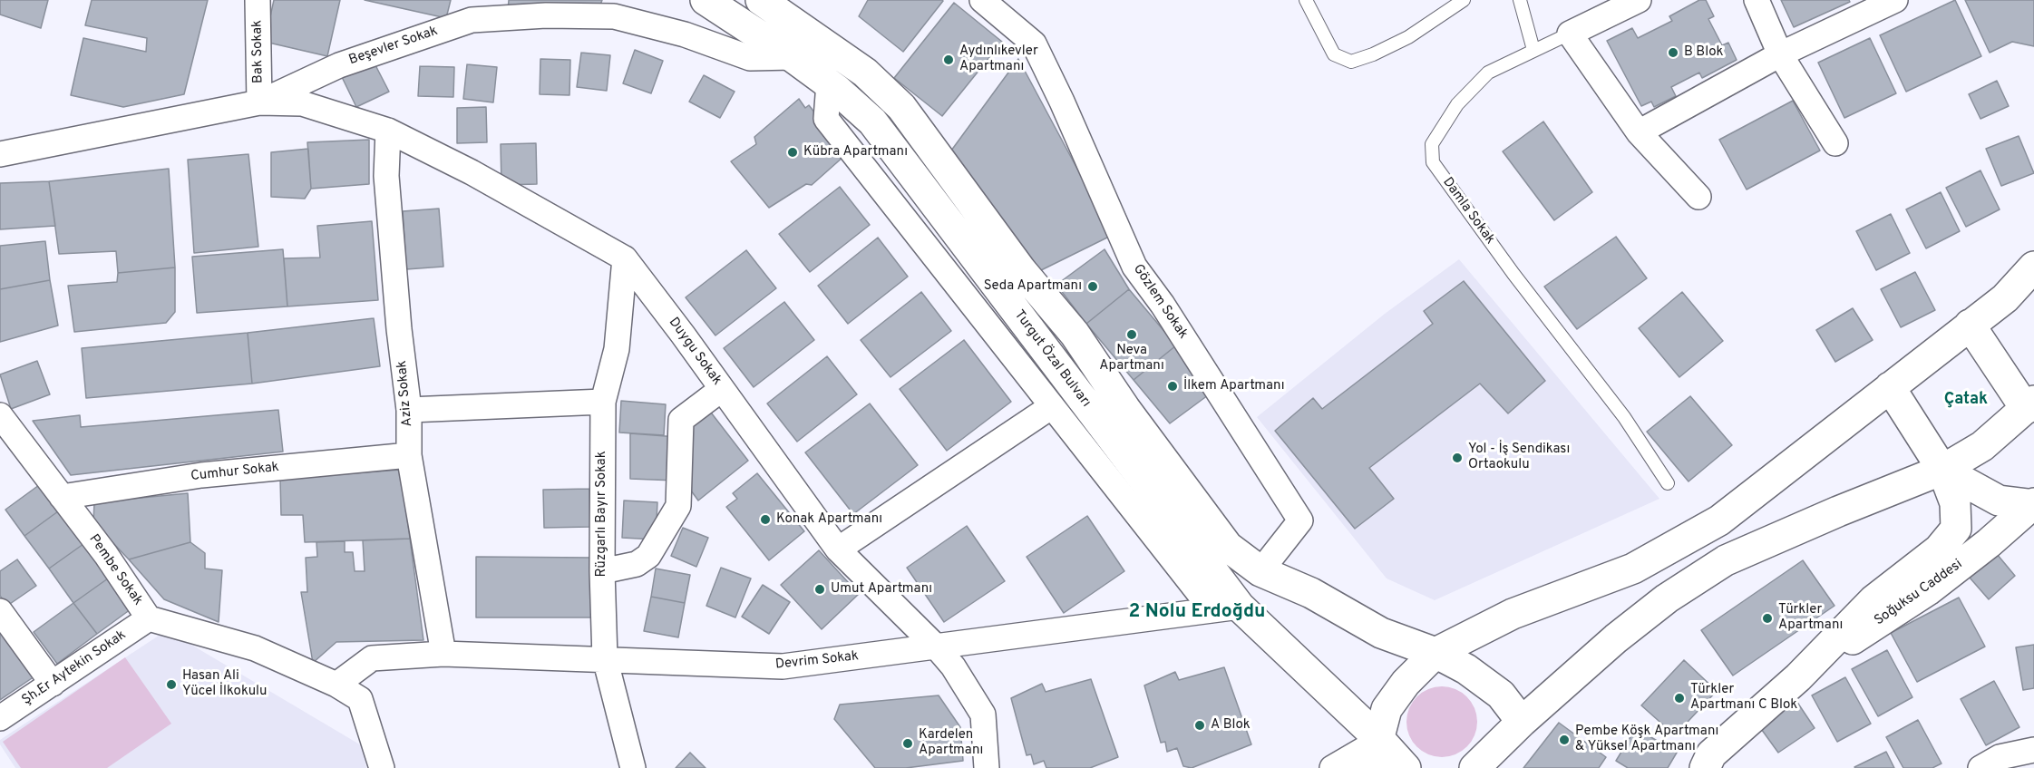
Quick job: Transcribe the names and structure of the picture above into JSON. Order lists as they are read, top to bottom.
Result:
{
  "streets": {
    "street": [
      "Beşevler Sokak",
      "Bak Sokak",
      "Damla Sokak",
      "Gözlem Sokak",
      "Duygu Sokak",
      "Turgut Özal Bulvarı",
      "Aziz Sokak",
      "Cumhur Sokak",
      "Rüzgarlı Bayır Sokak",
      "Pembe Sokak",
      "Soğuksu Caddesi",
      "Devrim Sokak",
      "Şh.Er Aytekin Sokak"
    ]
  },
  "crossings": [
    ["Beşevler Sokak", "Bak Sokak"],
    ["Beşevler Sokak", "Duygu Sokak"],
    ["Beşevler Sokak", "Turgut Özal Bulvarı"],
    ["Bak Sokak", "Duygu Sokak"],
    ["Duygu Sokak", "Aziz Sokak"],
    ["Duygu Sokak", "Rüzgarlı Bayır Sokak"],
    ["Duygu Sokak", "Devrim Sokak"],
    ["Turgut Özal Bulvarı", "Devrim Sokak"],
    ["Aziz Sokak", "Cumhur Sokak"],
    ["Aziz Sokak", "Devrim Sokak"],
    ["Cumhur Sokak", "Pembe Sokak"],
    ["Rüzgarlı Bayır Sokak", "Devrim Sokak"],
    ["Pembe Sokak", "Devrim Sokak"],
    ["Pembe Sokak", "Şh.Er Aytekin Sokak"]
  ],
  "districts": ["Çatak", "2 Nolu Erdoğdu"],
  "places": [
    "B Blok",
    "Aydınlıkevler Apartmanı",
    "Kübra Apartmanı",
    "Seda Apartmanı",
    "Neva Apartmanı",
    "İlkem Apartmanı",
    "Yol - İş Sendikası Ortaokulu",
    "Konak Apartmanı",
    "Umut Apartmanı",
    "Türkler Apartmanı",
    "Hasan Ali Yücel İlkokulu",
    "Türkler Apartmanı C Blok",
    "A Blok",
    "Pembe Köşk Apartmanı & Yüksel Apartmanı",
    "Kardelen Apartmanı"
  ]
}
